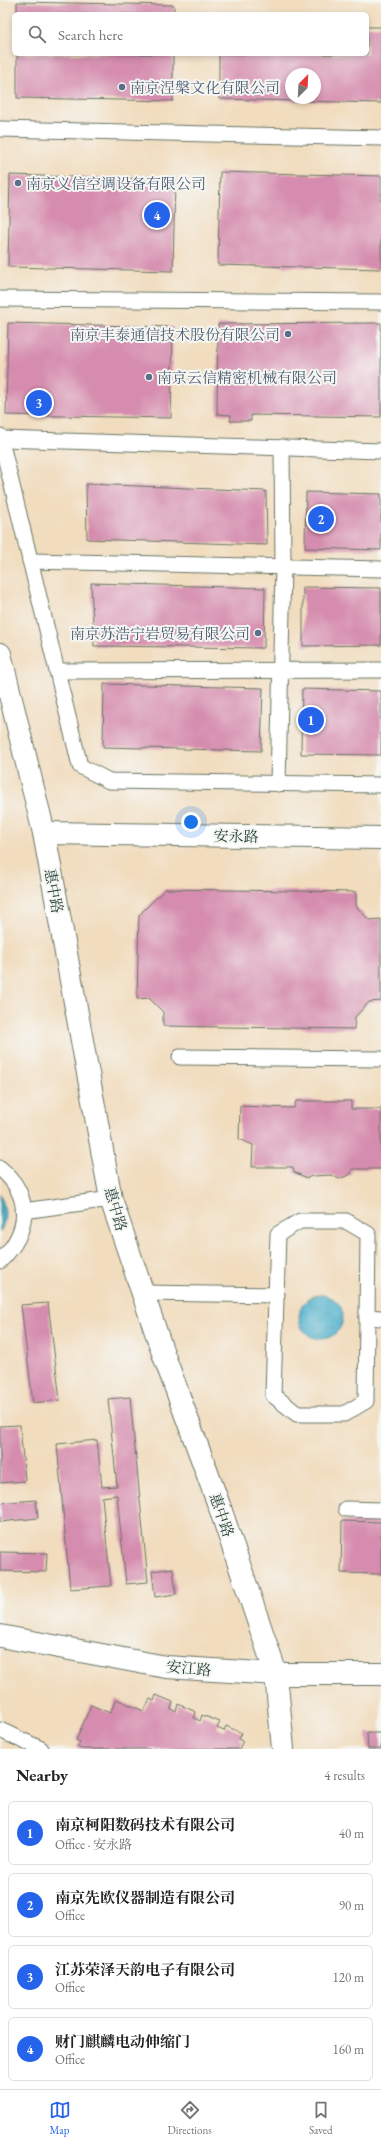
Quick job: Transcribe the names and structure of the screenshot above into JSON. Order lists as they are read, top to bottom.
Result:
{
  "streets": {
    "street": ["安永路", "惠中路", "安江路"]
  },
  "crossings": [
    ["安永路", "惠中路"],
    ["惠中路", "安江路"]
  ],
  "places": [
    "南京涅槃文化有限公司",
    "南京义信空调设备有限公司",
    "南京丰泰通信技术股份有限公司",
    "南京云信精密机械有限公司",
    "南京苏浩宁岩贸易有限公司"
  ],
  "north": "top right",
  "page": {
    "search": "Search here",
    "pins": [
      "4",
      "3",
      "2",
      "1"
    ],
    "heading": ["Nearby", "4 results"],
    "list": [
      {
        "mark": "1",
        "name": "南京柯阳数码技术有限公司",
        "note": "Office · 安永路",
        "value": "40 m"
      },
      {
        "mark": "2",
        "name": "南京先欧仪器制造有限公司",
        "note": "Office",
        "value": "90 m"
      },
      {
        "mark": "3",
        "name": "江苏荣泽天韵电子有限公司",
        "note": "Office",
        "value": "120 m"
      },
      {
        "mark": "4",
        "name": "财门麒麟电动伸缩门",
        "note": "Office",
        "value": "160 m"
      }
    ],
    "nav": ["Map", "Directions", "Saved"]
  }
}
